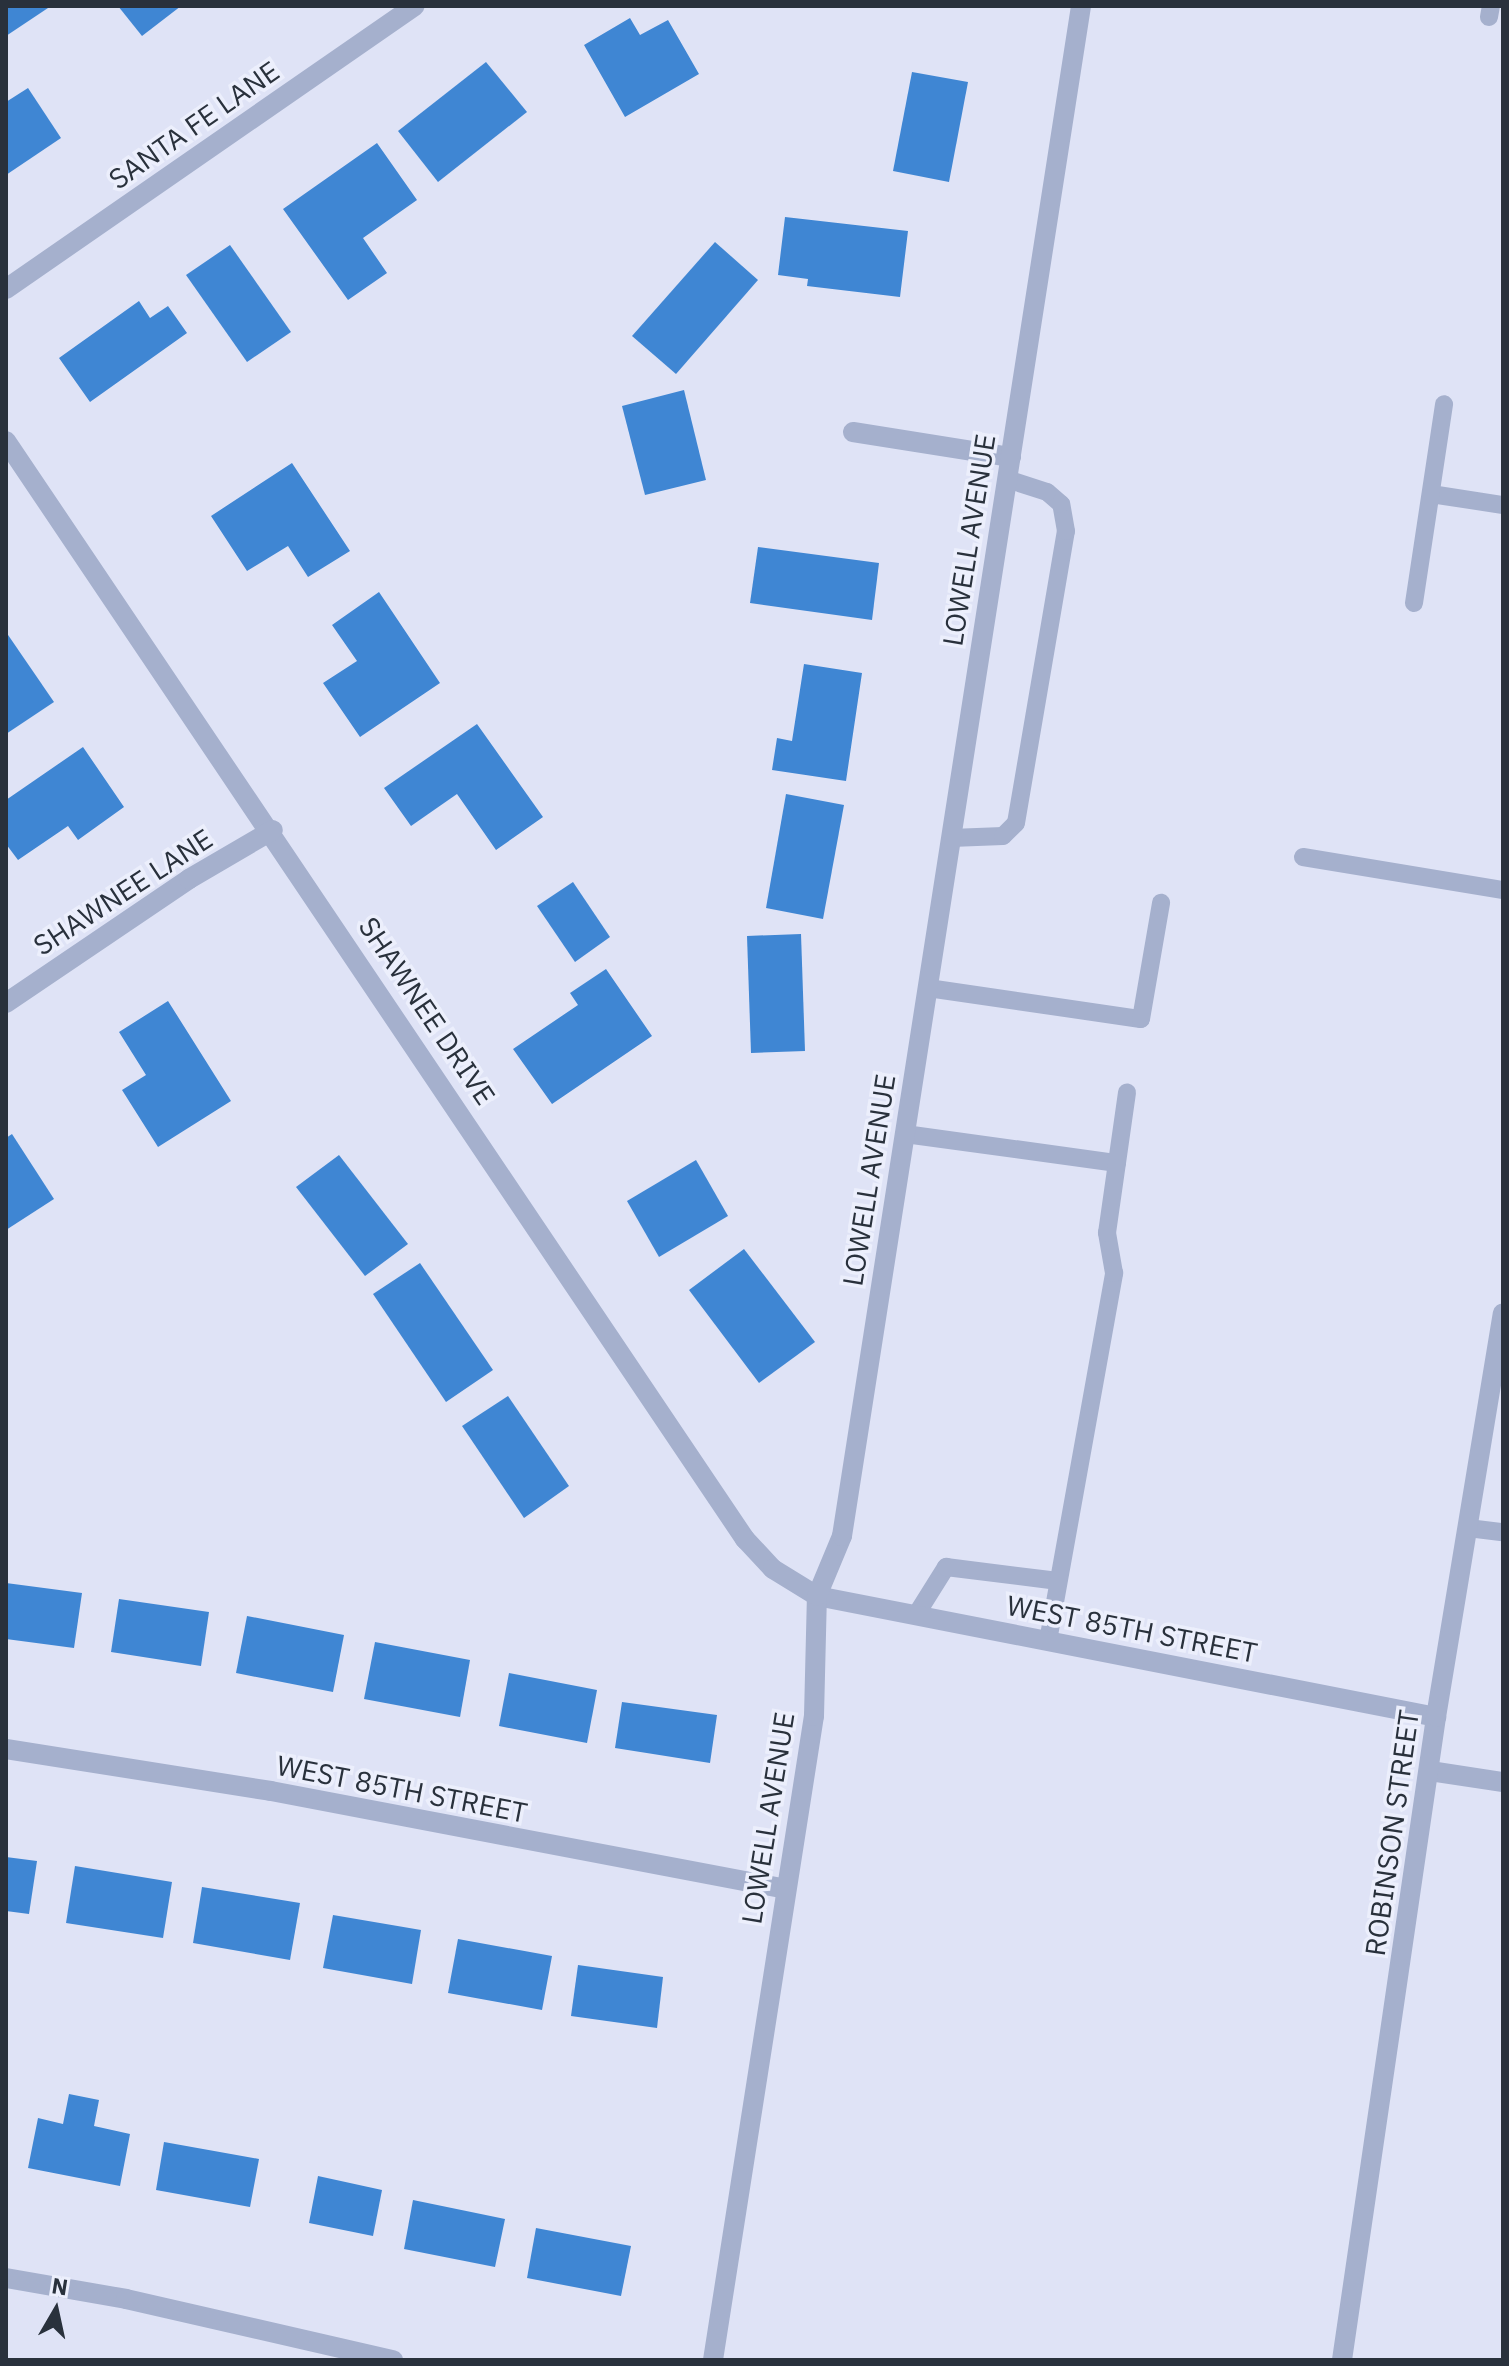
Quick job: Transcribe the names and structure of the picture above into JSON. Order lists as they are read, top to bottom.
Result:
{
  "streets": {
    "street": [
      "SANTA FE LANE",
      "LOWELL AVENUE",
      "SHAWNEE LANE",
      "SHAWNEE DRIVE",
      "WEST 85TH STREET",
      "ROBINSON STREET"
    ]
  },
  "crossings": [
    ["LOWELL AVENUE", "SHAWNEE DRIVE"],
    ["LOWELL AVENUE", "WEST 85TH STREET"],
    ["SHAWNEE LANE", "SHAWNEE DRIVE"],
    ["SHAWNEE DRIVE", "WEST 85TH STREET"],
    ["WEST 85TH STREET", "ROBINSON STREET"]
  ],
  "north": "top"
}
